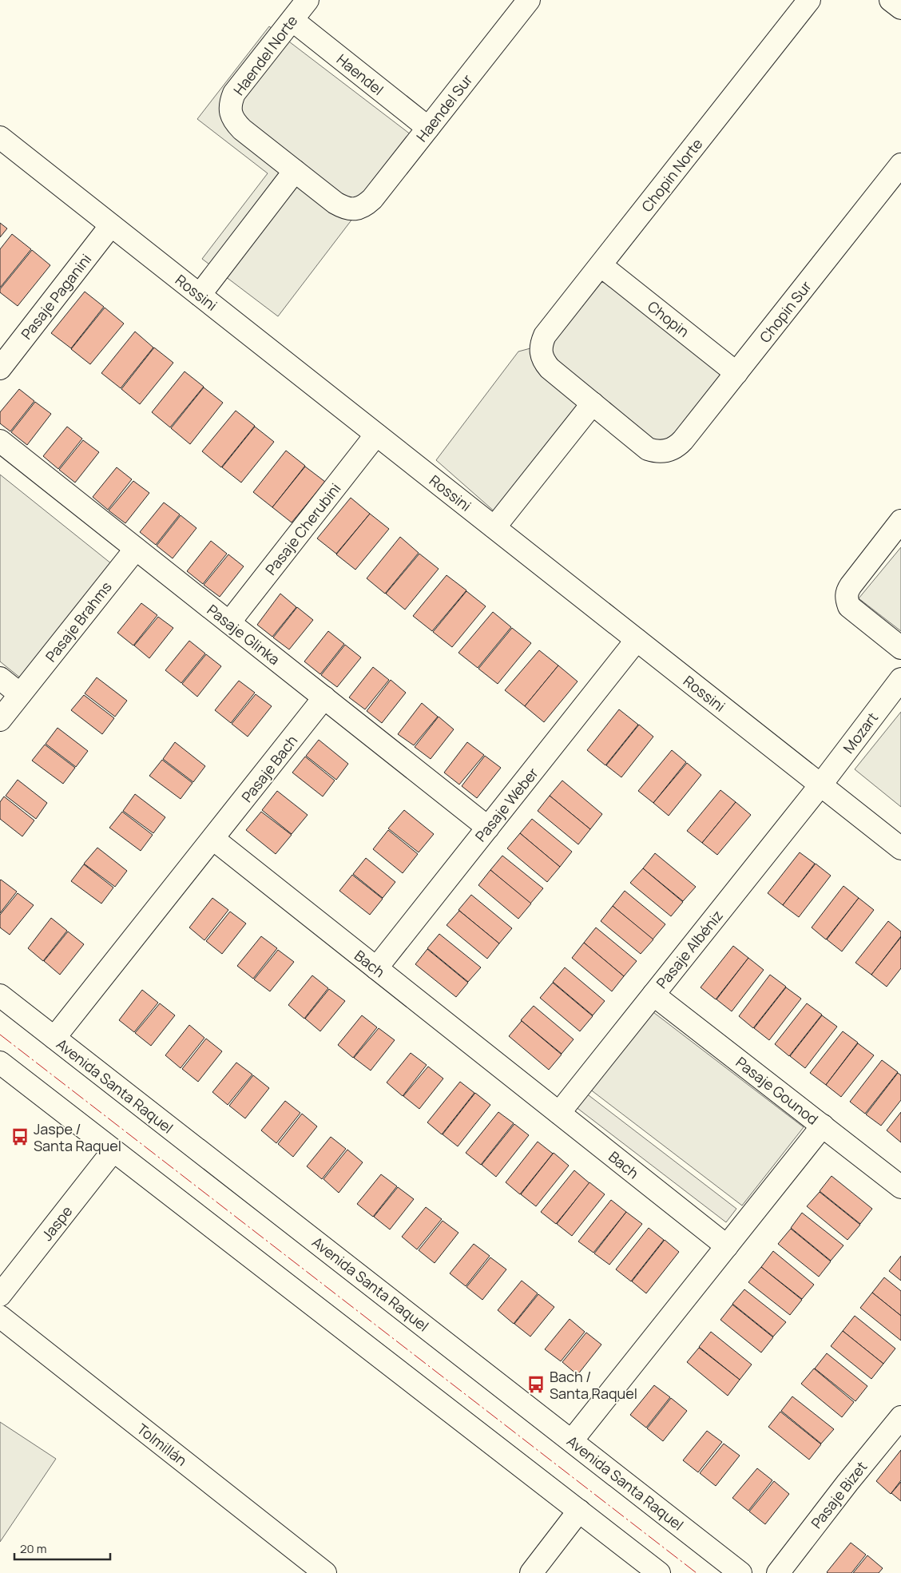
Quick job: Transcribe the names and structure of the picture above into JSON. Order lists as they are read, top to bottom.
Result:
{
  "streets": {
    "street": [
      "Haendel Norte",
      "Haendel",
      "Haendel Sur",
      "Chopin Norte",
      "Rossini",
      "Pasaje Paganini",
      "Chopin Sur",
      "Chopin",
      "Pasaje Cherubini",
      "Pasaje Brahms",
      "Pasaje Glinka",
      "Mozart",
      "Pasaje Bach",
      "Pasaje Weber",
      "Pasaje Albéniz",
      "Bach",
      "Avenida Santa Raquel",
      "Pasaje Gounod",
      "Jaspe",
      "Tolmillán",
      "Pasaje Bizet"
    ]
  },
  "crossings": [
    ["Haendel Norte", "Haendel"],
    ["Haendel Norte", "Haendel Sur"],
    ["Haendel", "Haendel Sur"],
    ["Chopin Norte", "Chopin Sur"],
    ["Chopin Norte", "Chopin"],
    ["Rossini", "Pasaje Paganini"],
    ["Rossini", "Pasaje Cherubini"],
    ["Rossini", "Mozart"],
    ["Rossini", "Pasaje Weber"],
    ["Rossini", "Pasaje Albéniz"],
    ["Chopin Sur", "Chopin"],
    ["Pasaje Cherubini", "Pasaje Glinka"],
    ["Pasaje Brahms", "Pasaje Glinka"],
    ["Pasaje Glinka", "Pasaje Bach"],
    ["Pasaje Glinka", "Pasaje Weber"],
    ["Mozart", "Pasaje Albéniz"],
    ["Pasaje Bach", "Bach"],
    ["Pasaje Weber", "Bach"],
    ["Pasaje Albéniz", "Bach"],
    ["Pasaje Albéniz", "Pasaje Gounod"]
  ],
  "places": {
    "bus stop": ["Jaspe / Santa Raquel", "Bach / Santa Raquel"]
  },
  "scale_bar": "20 m"
}
